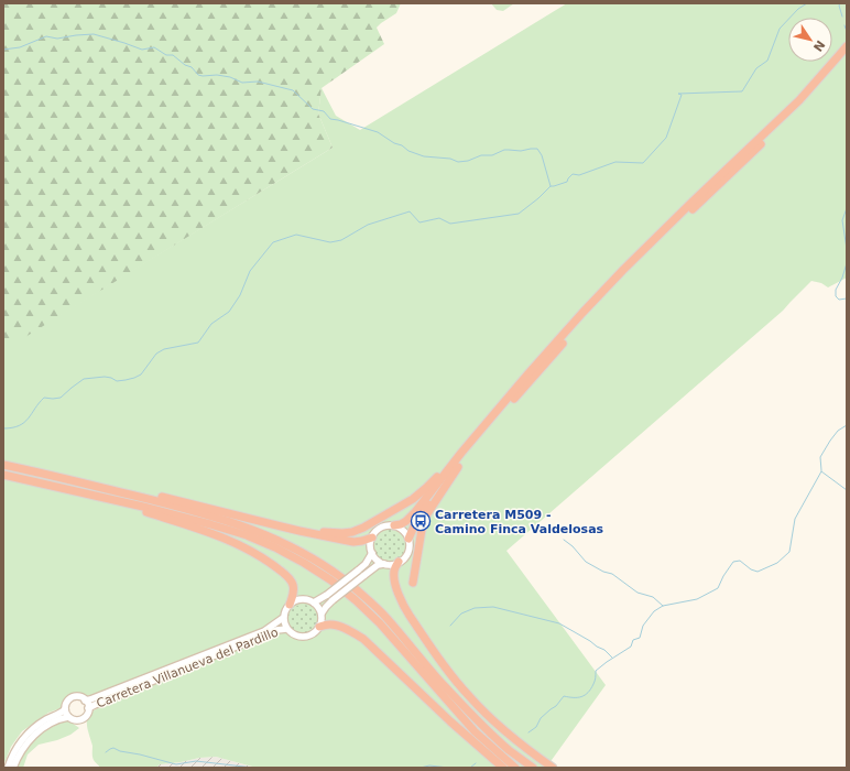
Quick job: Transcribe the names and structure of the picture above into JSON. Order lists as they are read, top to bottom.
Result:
{
  "streets": {
    "street": ["Carretera Villanueva del Pardillo"]
  },
  "places": {
    "bus stop": ["Carretera M509 - Camino Finca Valdelosas"]
  },
  "north": "bottom right"
}
